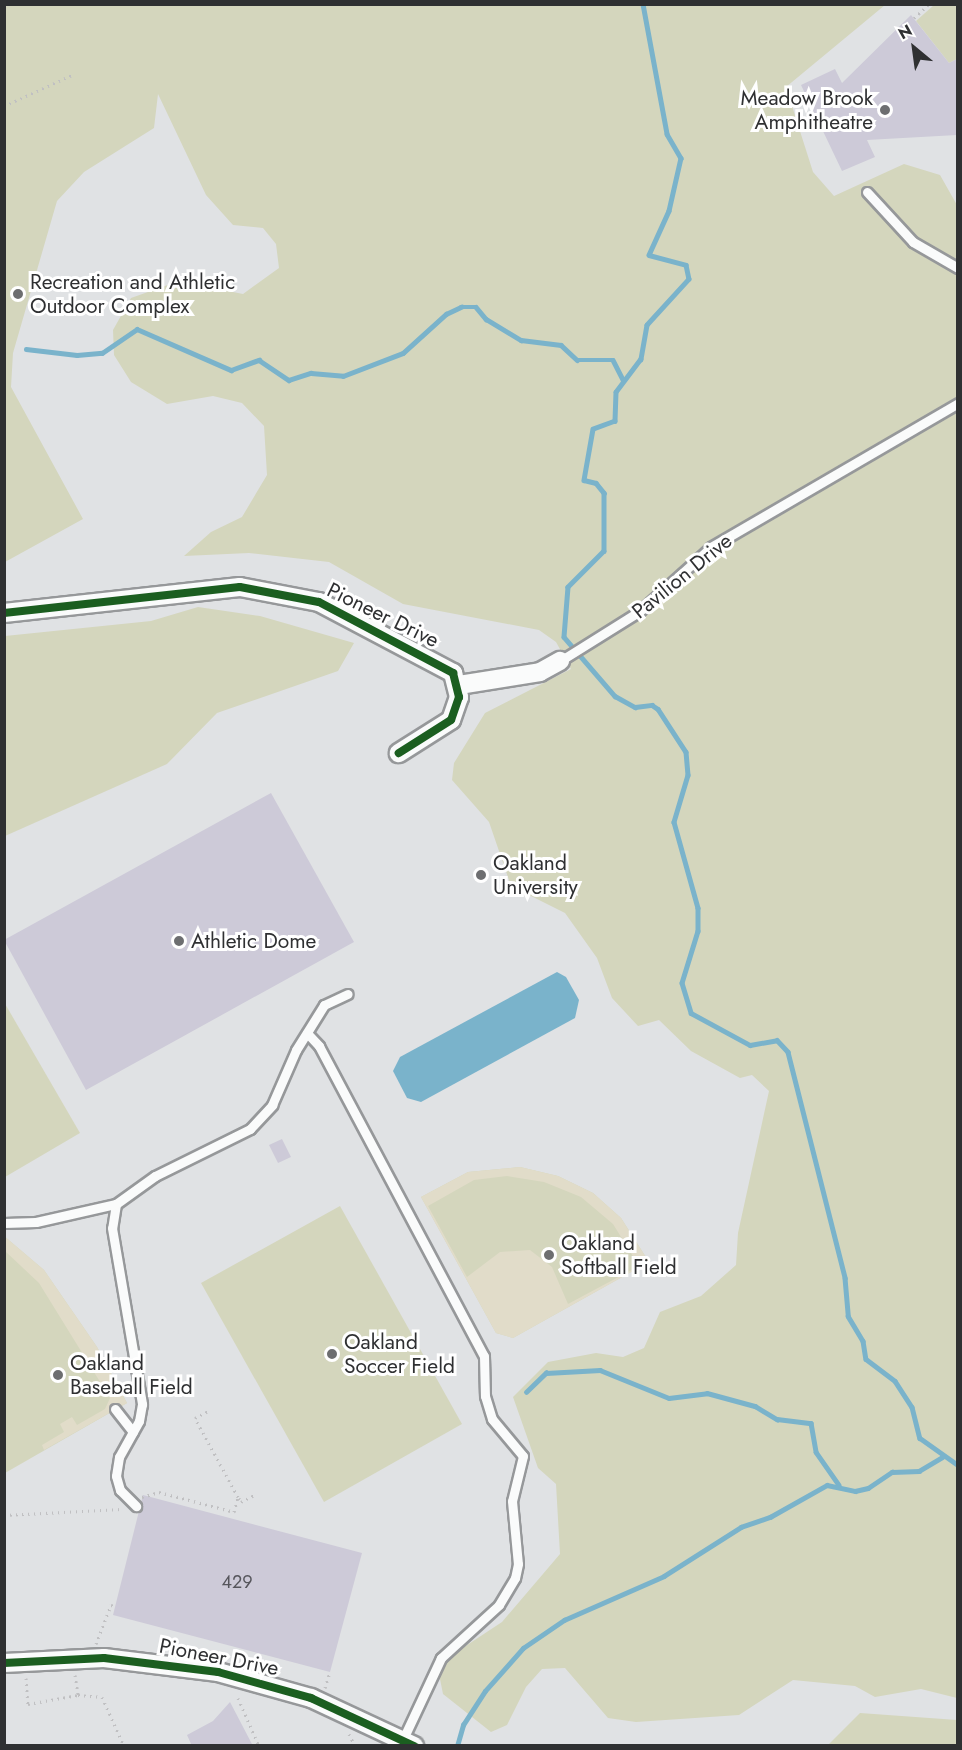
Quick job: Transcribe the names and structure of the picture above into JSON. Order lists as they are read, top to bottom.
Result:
{
  "streets": {
    "street": ["Pavilion Drive", "Pioneer Drive"]
  },
  "crossings": [
    ["Pavilion Drive", "Pioneer Drive"]
  ],
  "places": [
    "Meadow Brook Amphitheatre",
    "Recreation and Athletic Outdoor Complex",
    "Oakland University",
    "Athletic Dome",
    "Oakland Softball Field",
    "Oakland Soccer Field",
    "Oakland Baseball Field"
  ],
  "house_numbers": ["429"],
  "north": "top left"
}
